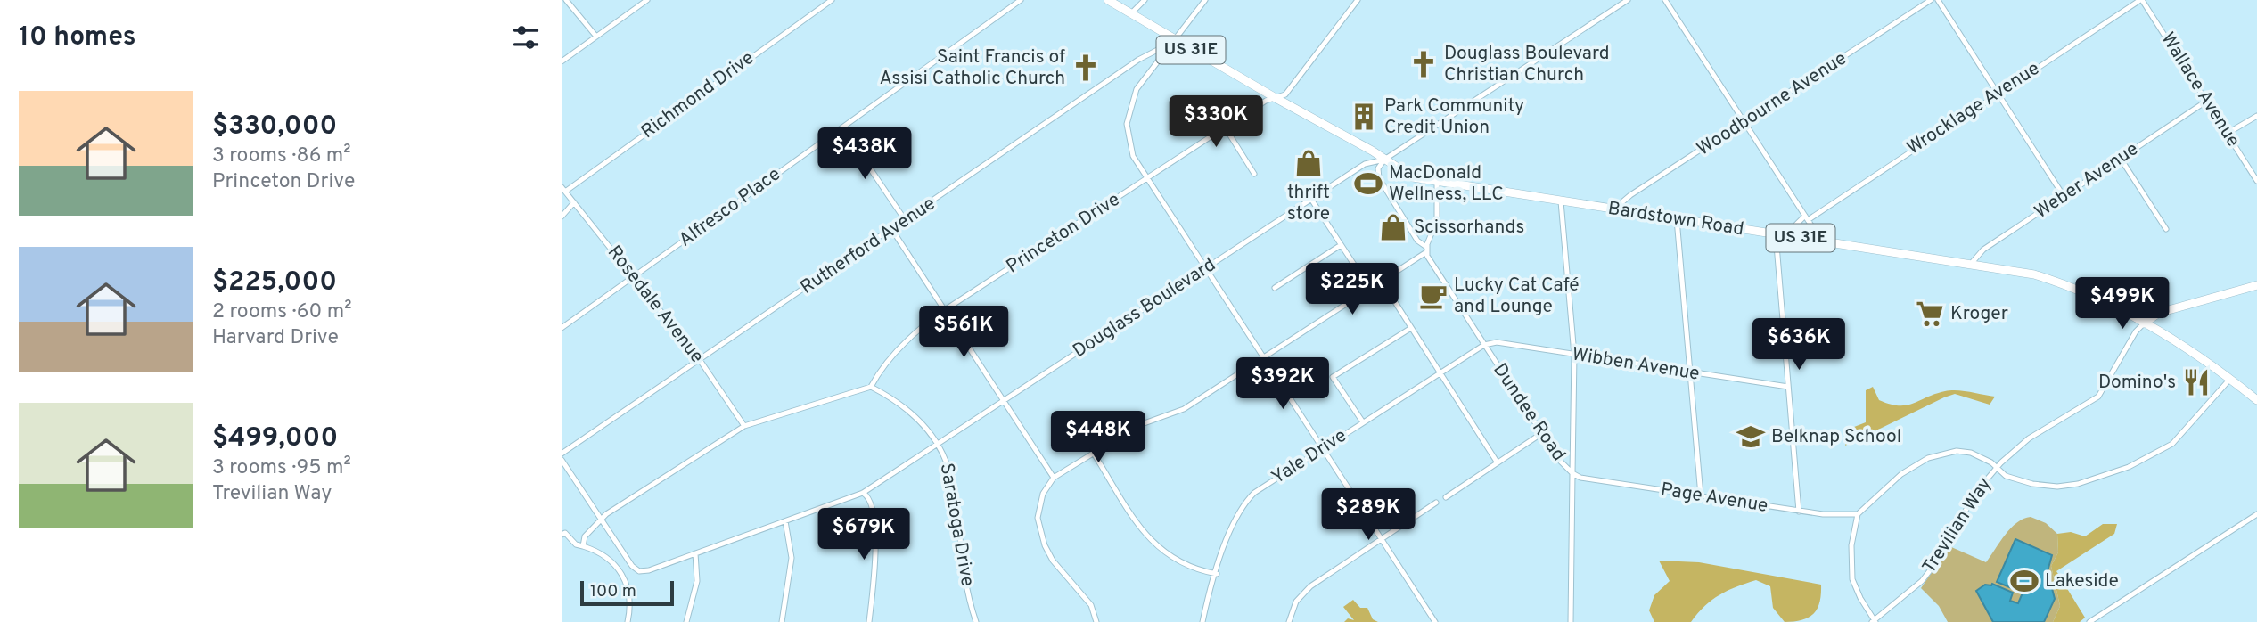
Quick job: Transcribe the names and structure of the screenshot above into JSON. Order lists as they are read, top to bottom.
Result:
{
  "streets": {
    "main road": ["US 31E", "Bardstown Road"],
    "street": [
      "Wallace Avenue",
      "Richmond Drive",
      "Woodbourne Avenue",
      "Wrocklage Avenue",
      "Weber Avenue",
      "Alfresco Place",
      "Princeton Drive",
      "Rutherford Avenue",
      "Rosedale Avenue",
      "Douglass Boulevard",
      "Wibben Avenue",
      "Dundee Road",
      "Yale Drive",
      "Page Avenue",
      "Saratoga Drive",
      "Trevilian Way"
    ]
  },
  "crossings": [
    ["Wallace Avenue", "Wrocklage Avenue"],
    ["Wallace Avenue", "Weber Avenue"],
    ["Richmond Drive", "Rosedale Avenue"],
    ["Woodbourne Avenue", "Bardstown Road"],
    ["Wrocklage Avenue", "Bardstown Road"],
    ["Weber Avenue", "Bardstown Road"],
    ["Alfresco Place", "Rosedale Avenue"],
    ["Bardstown Road", "Princeton Drive"],
    ["Bardstown Road", "Rutherford Avenue"],
    ["Bardstown Road", "Douglass Boulevard"],
    ["Bardstown Road", "Dundee Road"],
    ["Bardstown Road", "Trevilian Way"],
    ["Princeton Drive", "Saratoga Drive"],
    ["Rutherford Avenue", "Rosedale Avenue"],
    ["Douglass Boulevard", "Dundee Road"],
    ["Douglass Boulevard", "Saratoga Drive"],
    ["Wibben Avenue", "Dundee Road"],
    ["Wibben Avenue", "Yale Drive"],
    ["Dundee Road", "Yale Drive"],
    ["Dundee Road", "Page Avenue"]
  ],
  "places": {
    "church": ["Douglass Boulevard Christian Church", "Saint Francis of Assisi Catholic Church"],
    "building": ["Park Community Credit Union"],
    "shop": ["thrift store", "Scissorhands"],
    "sports": ["MacDonald Wellness, LLC", "Lakeside"],
    "cafe": ["Lucky Cat Café and Lounge"],
    "supermarket": ["Kroger"],
    "restaurant": ["Domino's"],
    "school or university": ["Belknap School"]
  },
  "scale_bar": "100 m",
  "page": {
    "heading": "10 homes",
    "list": [
      {
        "name": "$330,000",
        "note": "3 rooms · 86 m² · Princeton Drive"
      },
      {
        "name": "$225,000",
        "note": "2 rooms · 60 m² · Harvard Drive"
      },
      {
        "name": "$499,000",
        "note": "3 rooms · 95 m² · Trevilian Way"
      }
    ],
    "price": [
      "$330K",
      "$438K",
      "$225K",
      "$499K",
      "$561K",
      "$636K",
      "$392K",
      "$448K",
      "$289K",
      "$679K"
    ],
    "scale": "100 m"
  }
}
